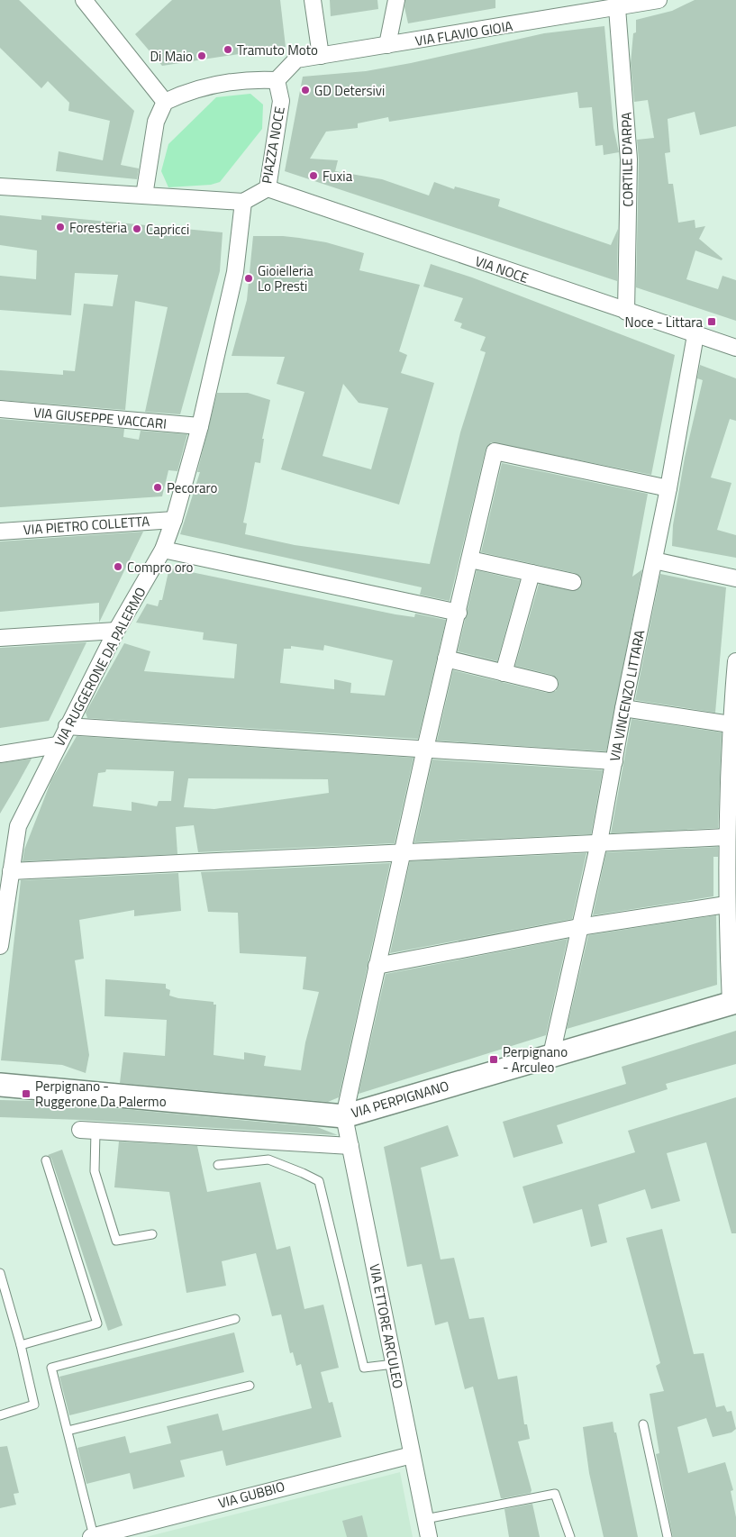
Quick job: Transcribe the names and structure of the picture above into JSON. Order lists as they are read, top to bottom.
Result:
{
  "streets": {
    "street": [
      "VIA FLAVIO GIOIA",
      "PIAZZA NOCE",
      "CORTILE D'ARPA",
      "VIA NOCE",
      "VIA GIUSEPPE VACCARI",
      "VIA PIETRO COLLETTA",
      "VIA RUGGERONE DA PALERMO",
      "VIA VINCENZO LITTARA",
      "VIA PERPIGNANO",
      "VIA ETTORE ARCULEO",
      "VIA GUBBIO"
    ]
  },
  "crossings": [
    ["VIA FLAVIO GIOIA", "PIAZZA NOCE"],
    ["VIA FLAVIO GIOIA", "CORTILE D'ARPA"],
    ["PIAZZA NOCE", "VIA NOCE"],
    ["PIAZZA NOCE", "VIA RUGGERONE DA PALERMO"],
    ["CORTILE D'ARPA", "VIA NOCE"],
    ["VIA NOCE", "VIA VINCENZO LITTARA"],
    ["VIA GIUSEPPE VACCARI", "VIA RUGGERONE DA PALERMO"],
    ["VIA PIETRO COLLETTA", "VIA RUGGERONE DA PALERMO"],
    ["VIA VINCENZO LITTARA", "VIA PERPIGNANO"],
    ["VIA PERPIGNANO", "VIA ETTORE ARCULEO"],
    ["VIA ETTORE ARCULEO", "VIA GUBBIO"]
  ],
  "places": {
    "other": [
      "Tramuto Moto",
      "Di Maio",
      "GD Detersivi",
      "Fuxia",
      "Foresteria",
      "Capricci",
      "Gioielleria Lo Presti",
      "Pecoraro",
      "Compro oro"
    ],
    "transit": ["Noce - Littara", "Perpignano - Arculeo", "Perpignano - Ruggerone Da Palermo"]
  }
}
